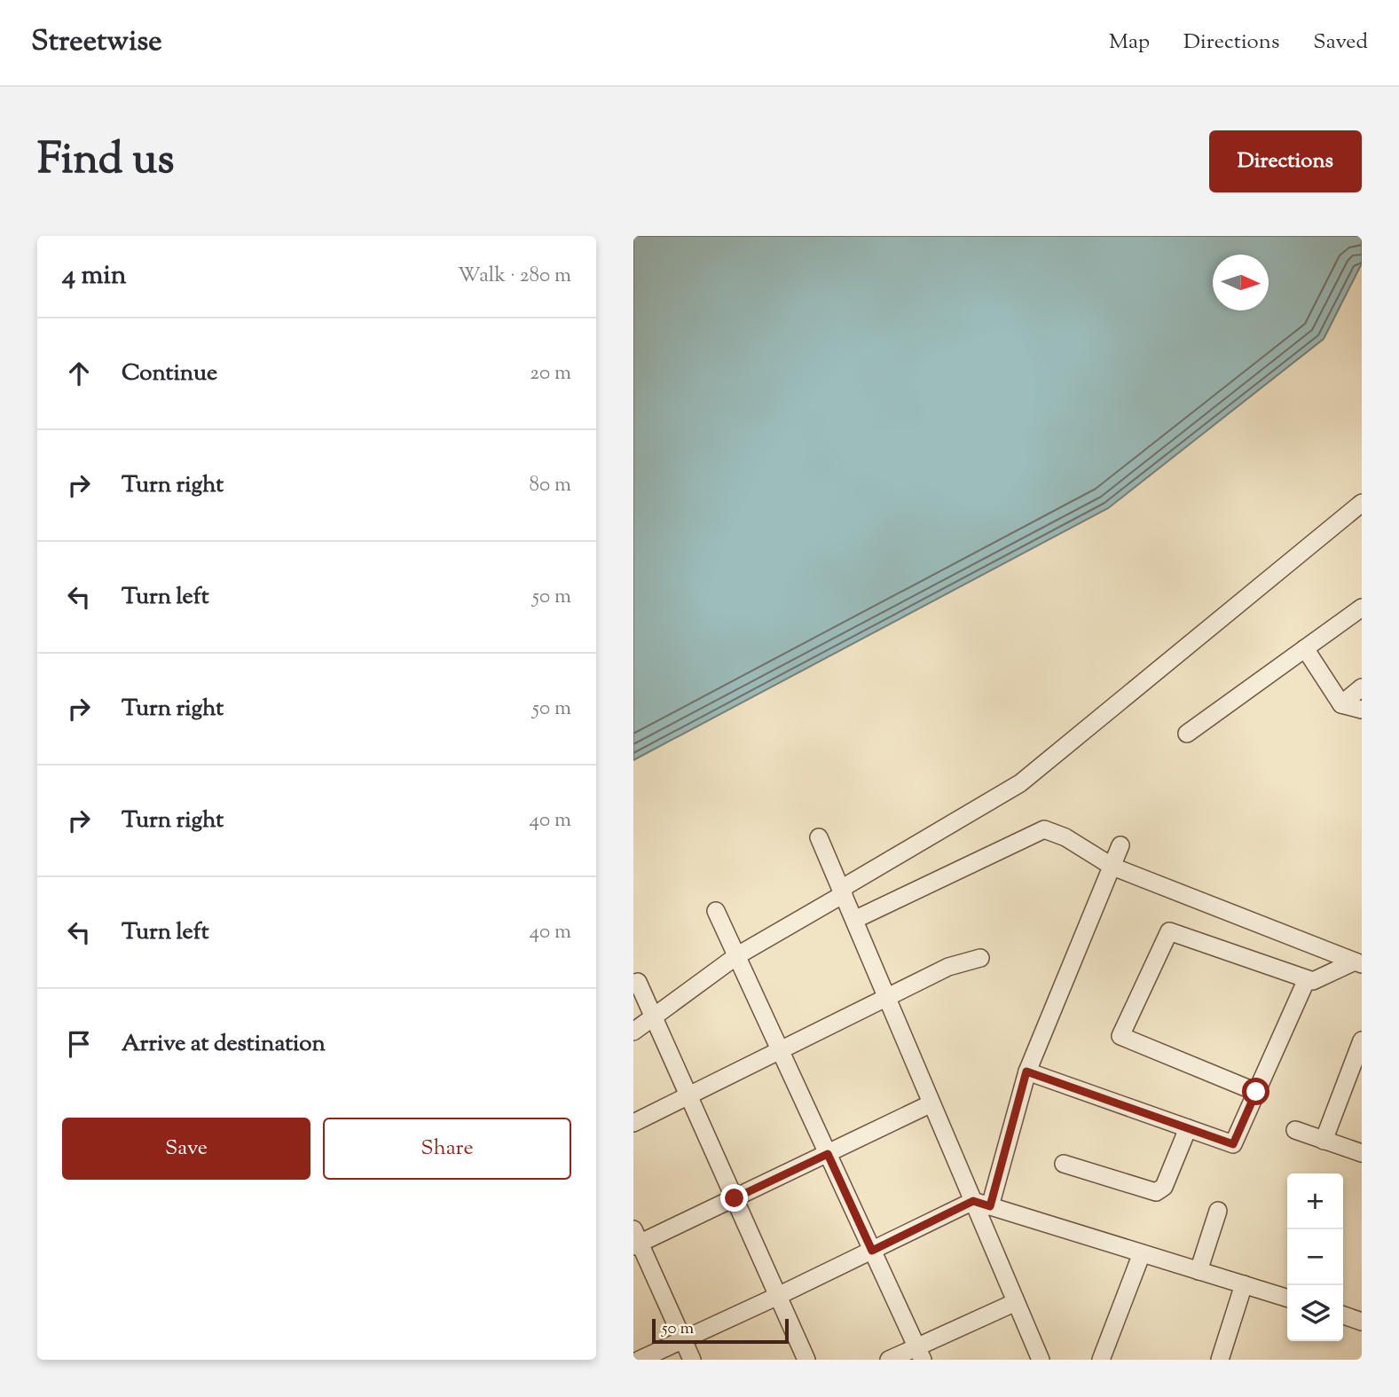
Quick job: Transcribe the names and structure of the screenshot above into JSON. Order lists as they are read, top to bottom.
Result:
{
  "scale_bar": "50 m",
  "north": "right",
  "page": {
    "header": "Streetwise",
    "nav": ["Map", "Directions", "Saved"],
    "title": "Find us",
    "buttons": [
      "Directions",
      ["Save", "Share"]
    ],
    "heading": ["4 min", "Walk · 280 m"],
    "list": [
      ["Continue", "20 m"],
      ["Turn right", "80 m"],
      ["Turn left", "50 m"],
      ["Turn right", "50 m"],
      ["Turn right", "40 m"],
      ["Turn left", "40 m"],
      "Arrive at destination"
    ],
    "map_buttons": ["+", "−"],
    "scale": "50 m"
  }
}
